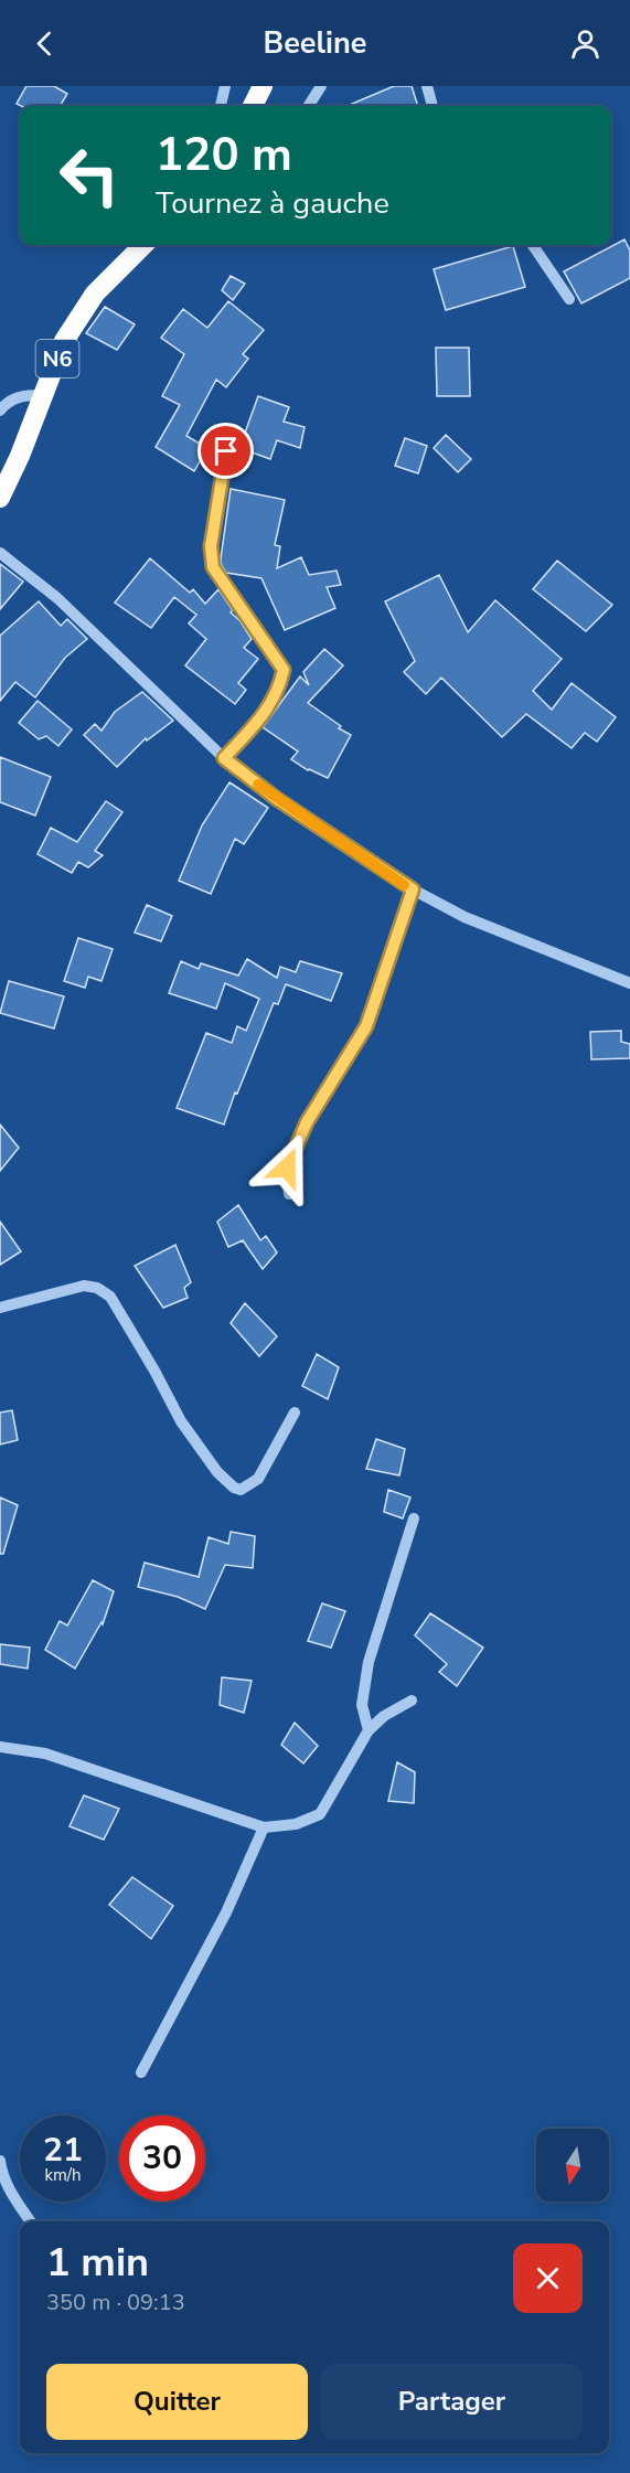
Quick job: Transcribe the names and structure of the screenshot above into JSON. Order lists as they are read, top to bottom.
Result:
{
  "streets": {
    "highway": ["N6"]
  },
  "north": "bottom",
  "page": {
    "header": "Beeline",
    "turn": ["120 m", "Tournez à gauche"],
    "speed": "21 km/h",
    "limit": "30",
    "heading": ["1 min", "350 m · 09:13"],
    "buttons": ["Quitter", "Partager"]
  }
}
